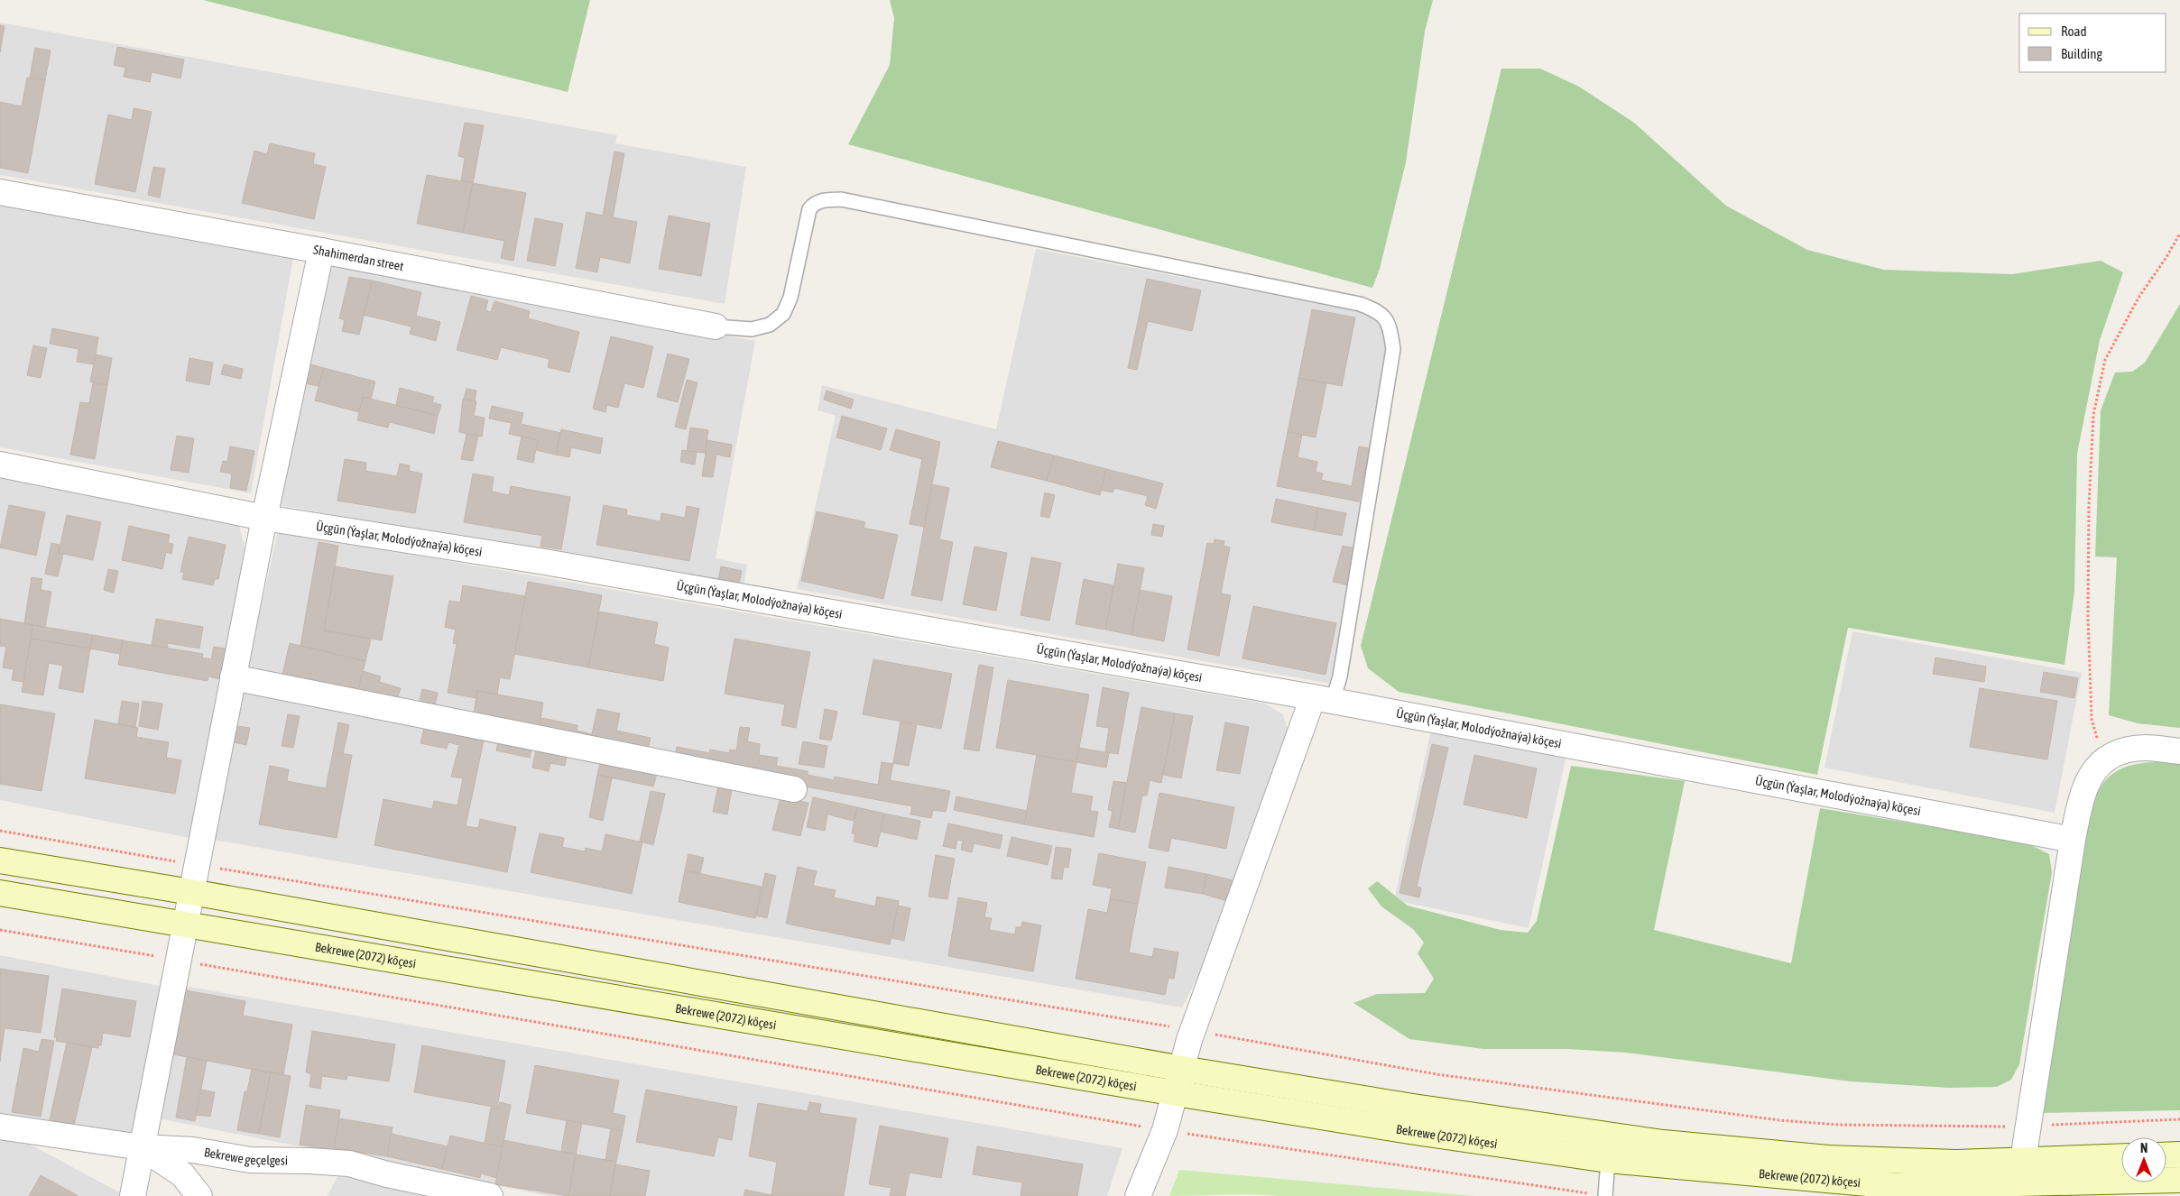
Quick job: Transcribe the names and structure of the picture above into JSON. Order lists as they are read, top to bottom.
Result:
{
  "streets": {
    "main road": ["Bekrewe (2072) köçesi"],
    "street": ["Shahimerdan street", "Üçgün (Ýaşlar, Molodýožnaýa) köçesi", "Bekrewe geçelgesi"]
  },
  "legend": ["Road", "Building"],
  "north": "top"
}
